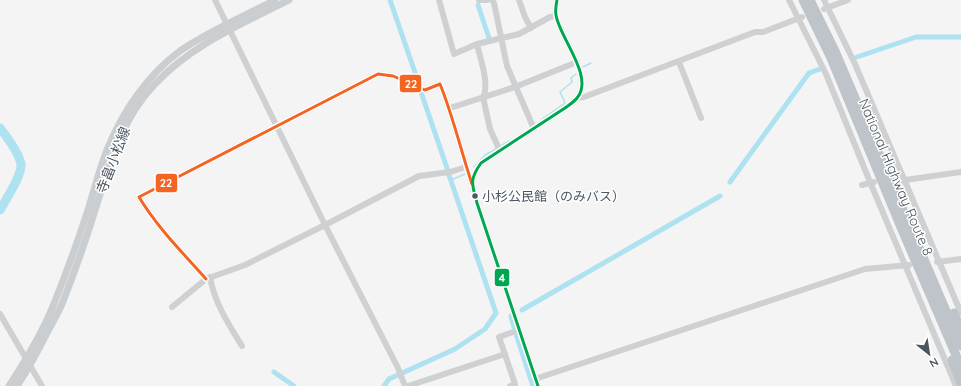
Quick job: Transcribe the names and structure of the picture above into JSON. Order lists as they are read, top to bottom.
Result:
{
  "streets": {
    "highway": ["National Highway Route 8"],
    "main road": ["寺畠小松線"]
  },
  "places": ["小杉公民館（のみバス）"],
  "lines": ["transit line 4", "transit line 22"],
  "north": "bottom right"
}
